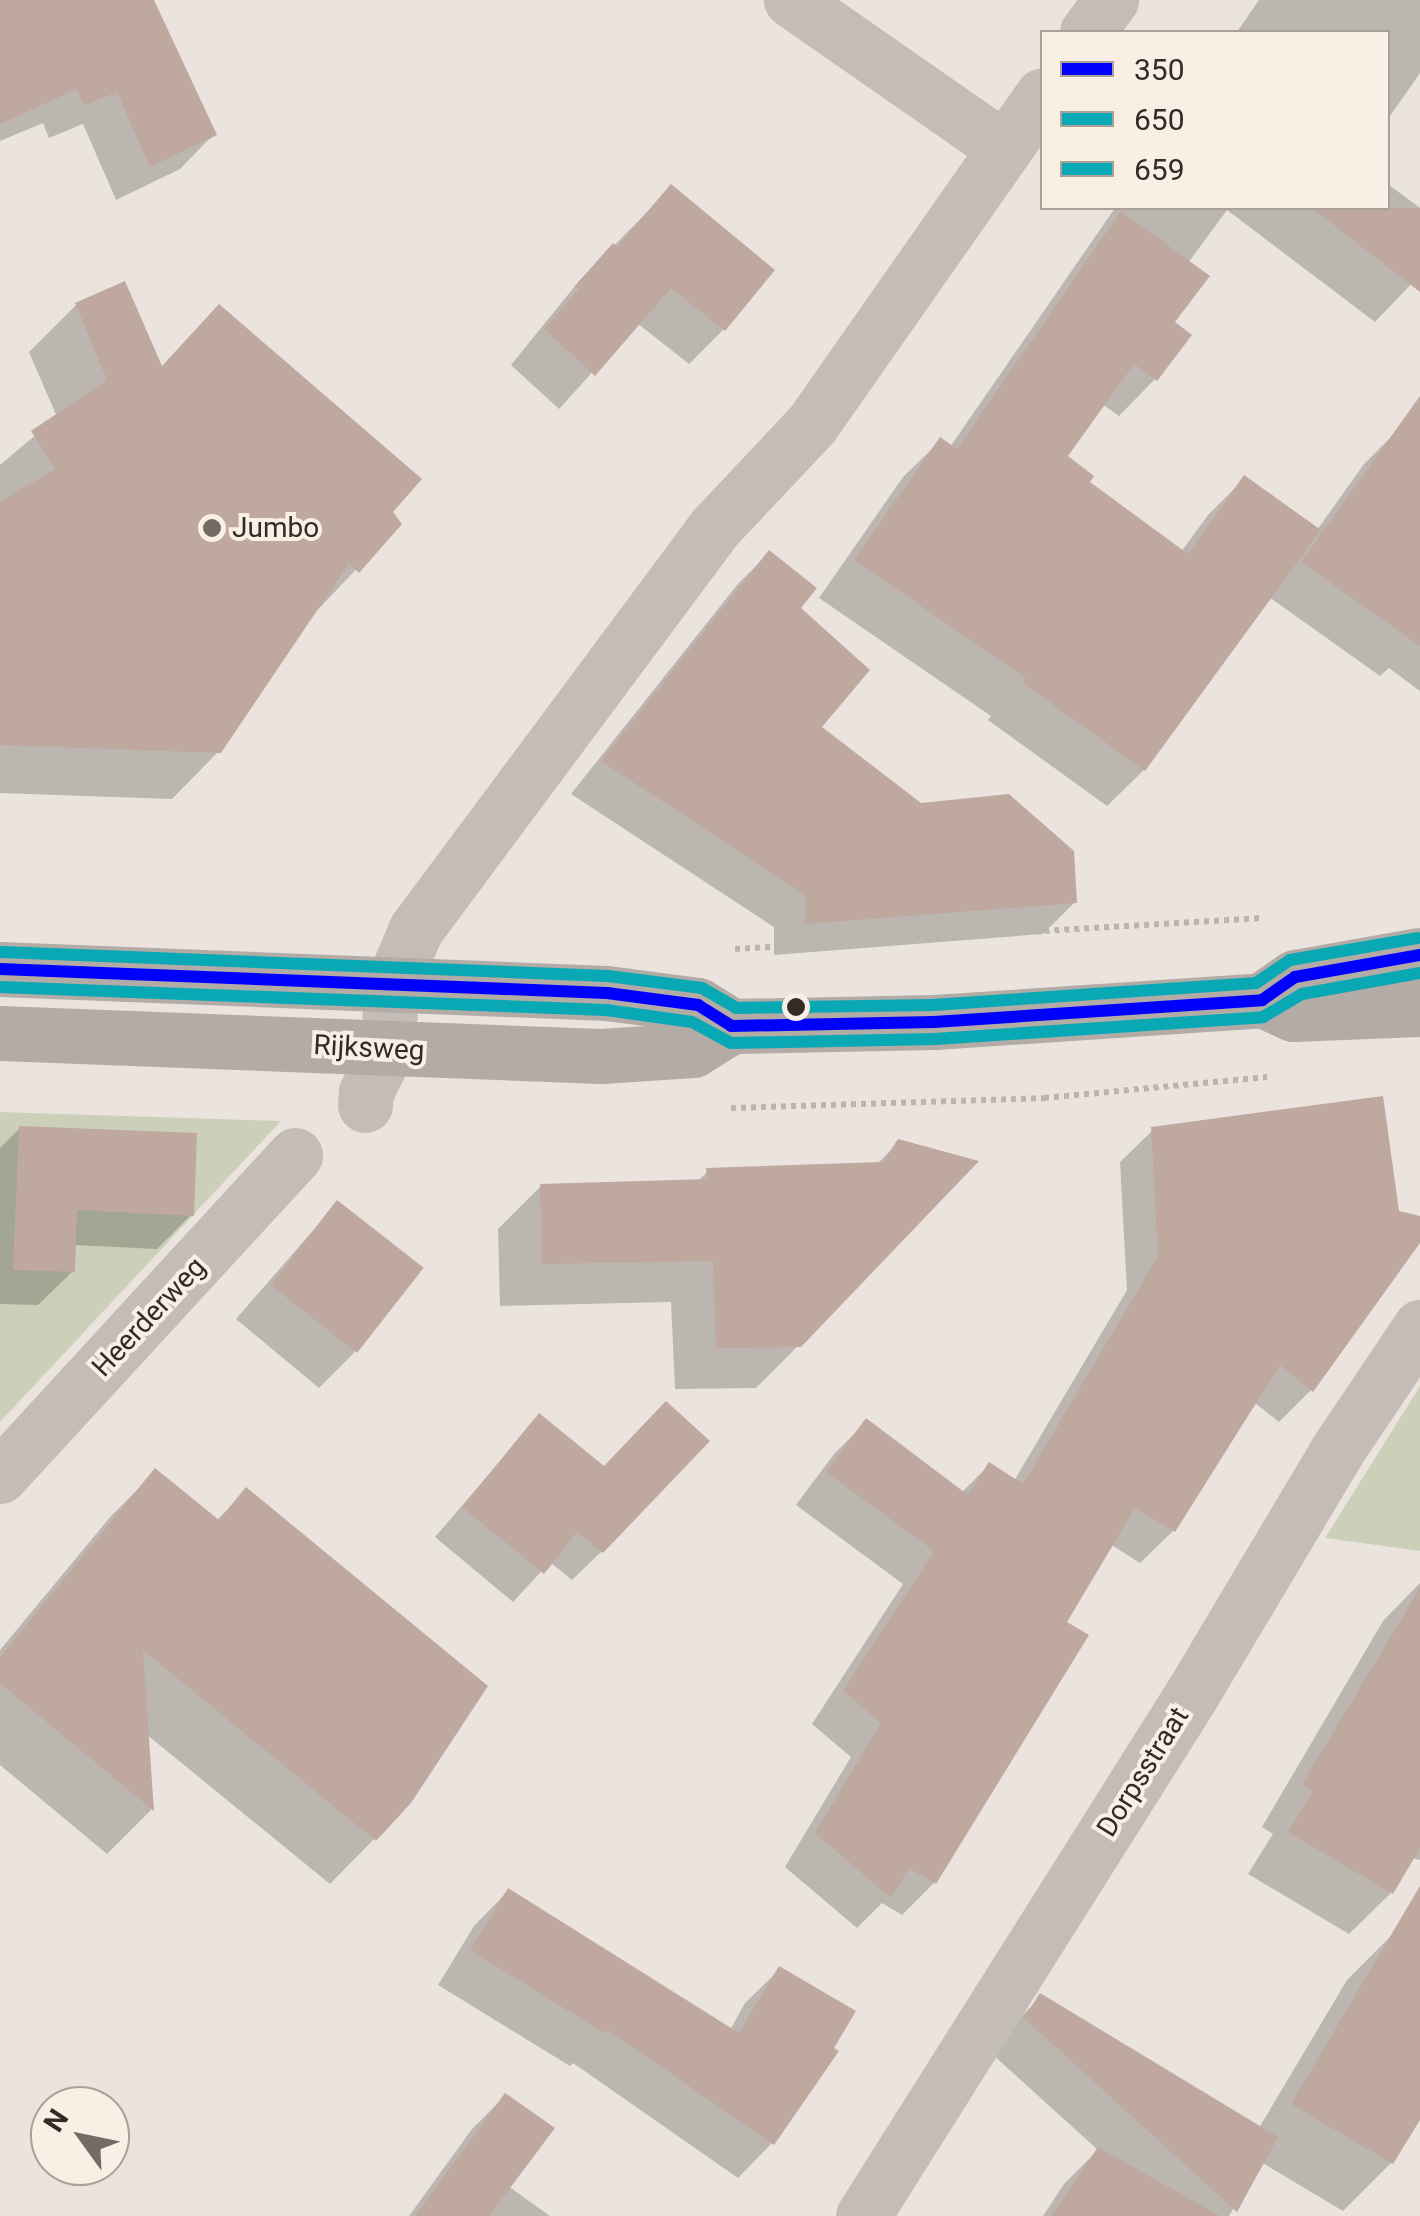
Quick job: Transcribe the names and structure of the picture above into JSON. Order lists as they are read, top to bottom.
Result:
{
  "streets": {
    "main road": ["Rijksweg"],
    "street": ["Heerderweg", "Dorpsstraat"]
  },
  "places": ["Jumbo"],
  "lines": ["transit line 659", "transit line 350", "transit line 650"],
  "legend": ["350", "650", "659"],
  "north": "top left"
}
